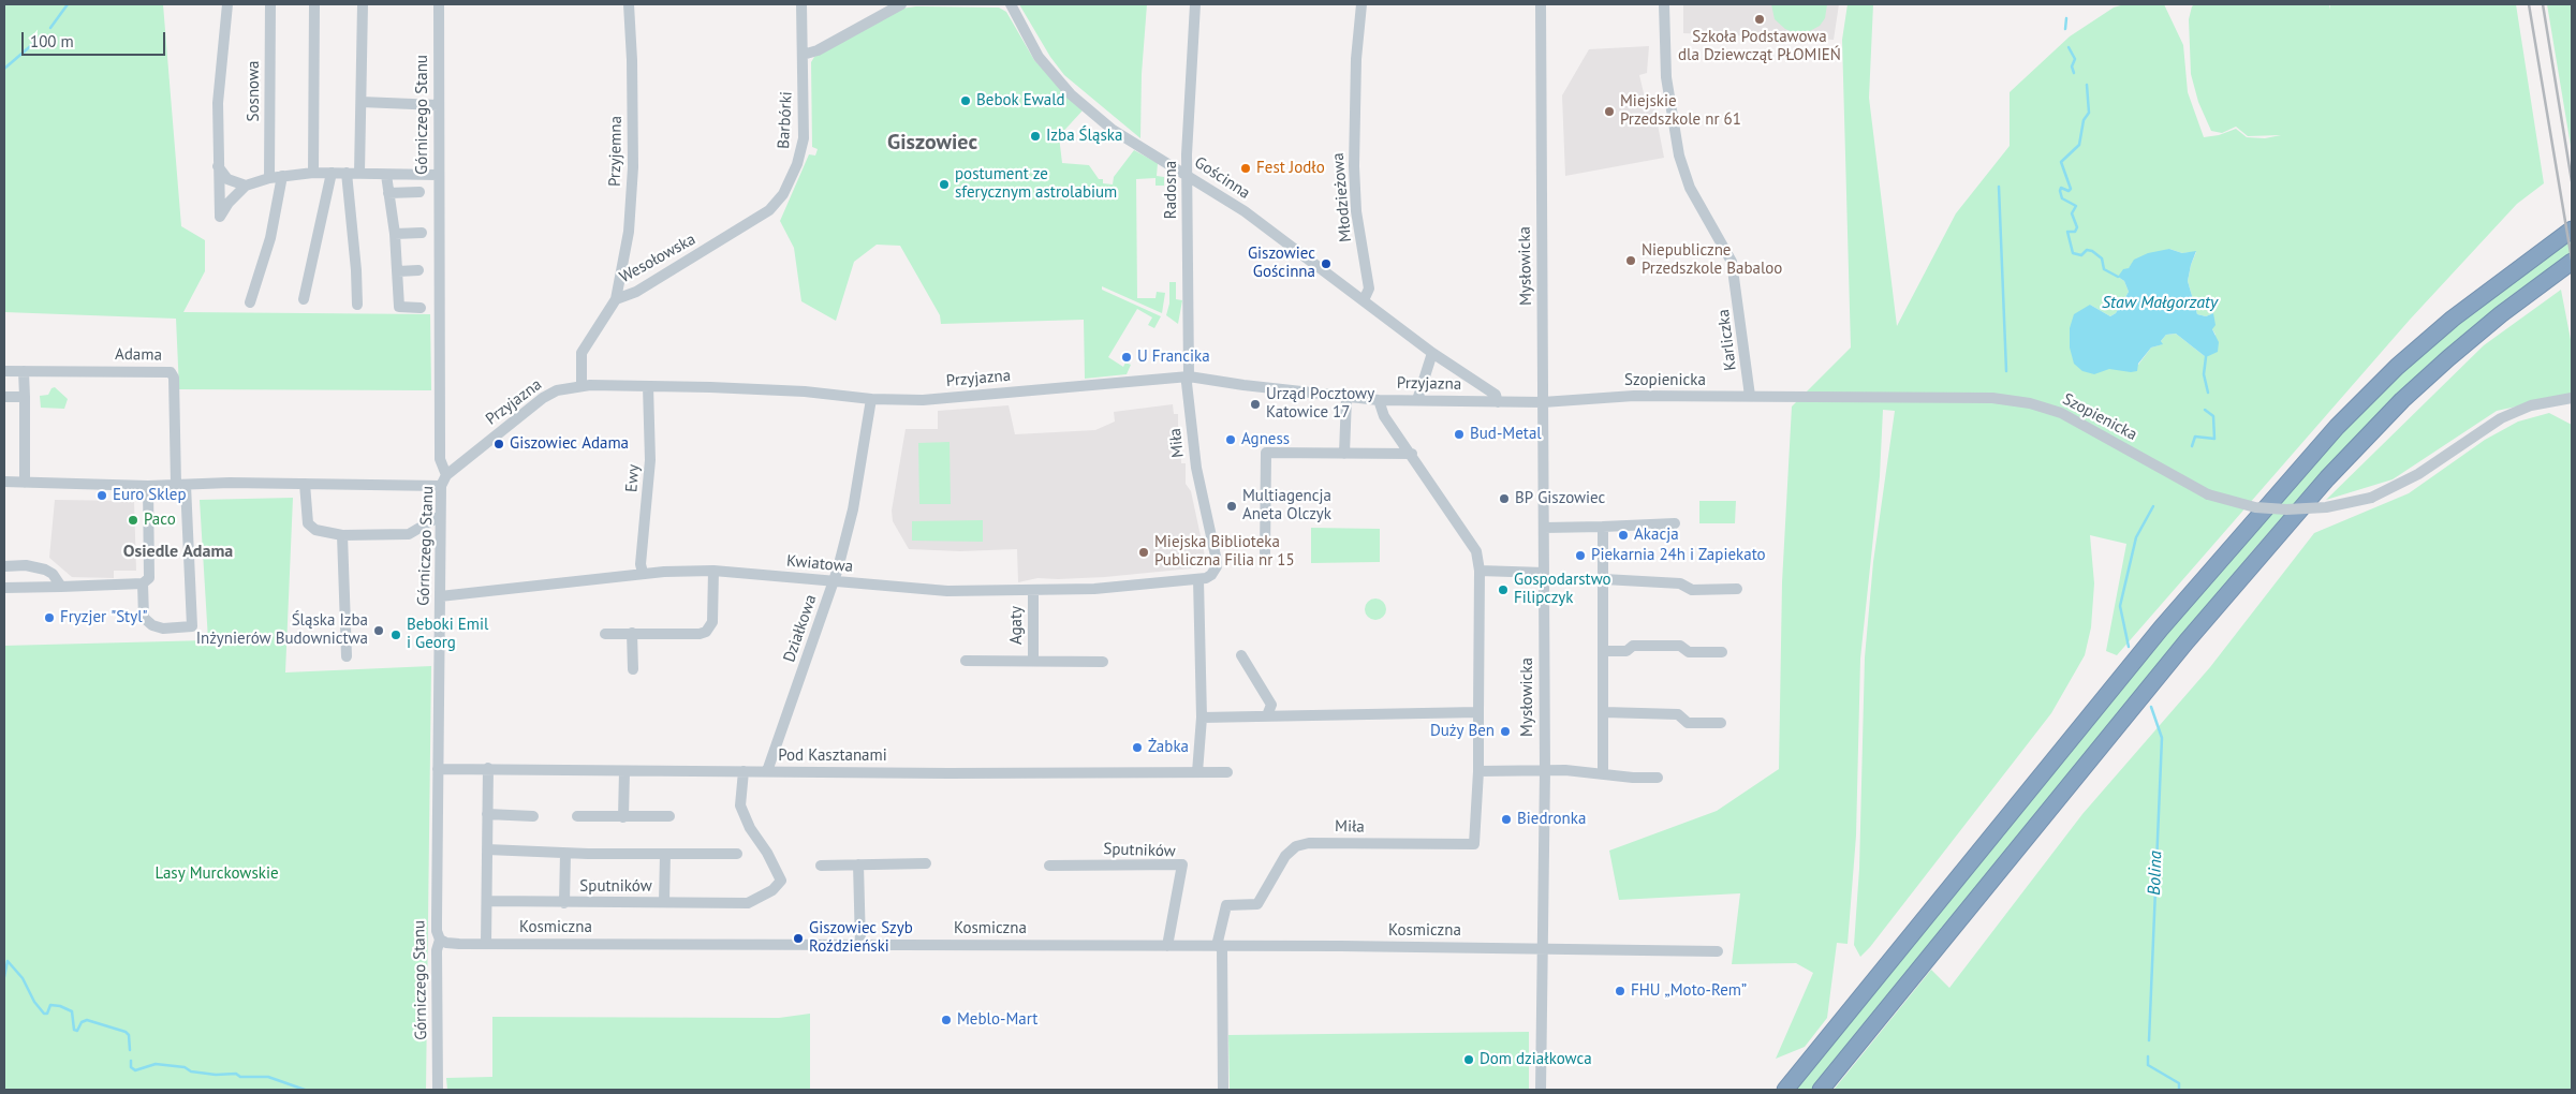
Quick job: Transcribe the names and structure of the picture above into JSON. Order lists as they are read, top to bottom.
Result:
{
  "streets": {
    "street": [
      "Sosnowa",
      "Górniczego Stanu",
      "Barbórki",
      "Przyjemna",
      "Gościnna",
      "Radosna",
      "Młodzieżowa",
      "Wesołowska",
      "Mysłowicka",
      "Karliczka",
      "Adama",
      "Przyjazna",
      "Szopienicka",
      "Miła",
      "Ewy",
      "Kwiatowa",
      "Agaty",
      "Działkowa",
      "Pod Kasztanami",
      "Sputników",
      "Kosmiczna"
    ]
  },
  "crossings": [
    ["Sosnowa", "Górniczego Stanu"],
    ["Górniczego Stanu", "Przyjazna"],
    ["Górniczego Stanu", "Kwiatowa"],
    ["Górniczego Stanu", "Pod Kasztanami"],
    ["Górniczego Stanu", "Kosmiczna"],
    ["Barbórki", "Wesołowska"],
    ["Przyjemna", "Wesołowska"],
    ["Gościnna", "Radosna"],
    ["Gościnna", "Młodzieżowa"],
    ["Radosna", "Przyjazna"],
    ["Radosna", "Miła"],
    ["Wesołowska", "Przyjazna"],
    ["Mysłowicka", "Przyjazna"],
    ["Mysłowicka", "Szopienicka"],
    ["Mysłowicka", "Kosmiczna"],
    ["Karliczka", "Szopienicka"],
    ["Przyjazna", "Szopienicka"],
    ["Przyjazna", "Miła"],
    ["Przyjazna", "Ewy"],
    ["Przyjazna", "Działkowa"],
    ["Miła", "Kwiatowa"],
    ["Miła", "Kosmiczna"],
    ["Ewy", "Kwiatowa"],
    ["Kwiatowa", "Agaty"],
    ["Kwiatowa", "Działkowa"],
    ["Działkowa", "Pod Kasztanami"],
    ["Pod Kasztanami", "Sputników"],
    ["Sputników", "Kosmiczna"]
  ],
  "districts": ["Giszowiec", "Osiedle Adama"],
  "water": ["Staw Małgorzaty", "Bolina"],
  "parks": ["Lasy Murckowskie"],
  "places": [
    "Szkoła Podstawowa dla Dziewcząt PŁOMIEŃ",
    "Bebok Ewald",
    "Miejskie Przedszkole nr 61",
    "Izba Śląska",
    "Fest Jodło",
    "postument ze sferycznym astrolabium",
    "Niepubliczne Przedszkole Babaloo",
    "Giszowiec Gościnna",
    "U Francika",
    "Urząd Pocztowy Katowice 17",
    "Bud-Metal",
    "Agness",
    "Giszowiec Adama",
    "Euro Sklep",
    "BP Giszowiec",
    "Multiagencja Aneta Olczyk",
    "Paco",
    "Akacja",
    "Miejska Biblioteka Publiczna Filia nr 15",
    "Piekarnia 24h i Zapiekato",
    "Gospodarstwo Filipczyk",
    "Fryzjer \"Styl\"",
    "Śląska Izba Inżynierów Budownictwa",
    "Beboki Emil i Georg",
    "Duży Ben",
    "Żabka",
    "Biedronka",
    "Giszowiec Szyb Roździeński",
    "FHU „Moto-Rem”",
    "Meblo-Mart",
    "Dom działkowca"
  ],
  "scale_bar": "100 m"
}
